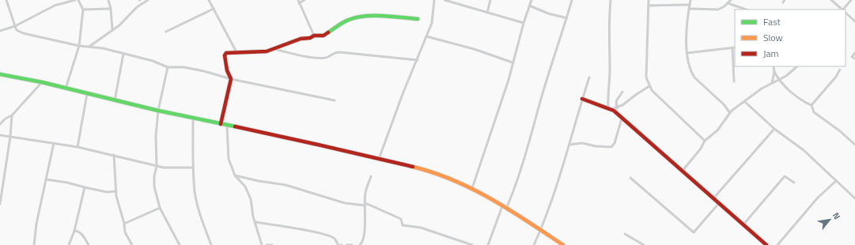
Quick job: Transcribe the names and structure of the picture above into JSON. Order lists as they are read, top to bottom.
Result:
{
  "legend": ["Fast", "Slow", "Jam"],
  "north": "top right"
}
